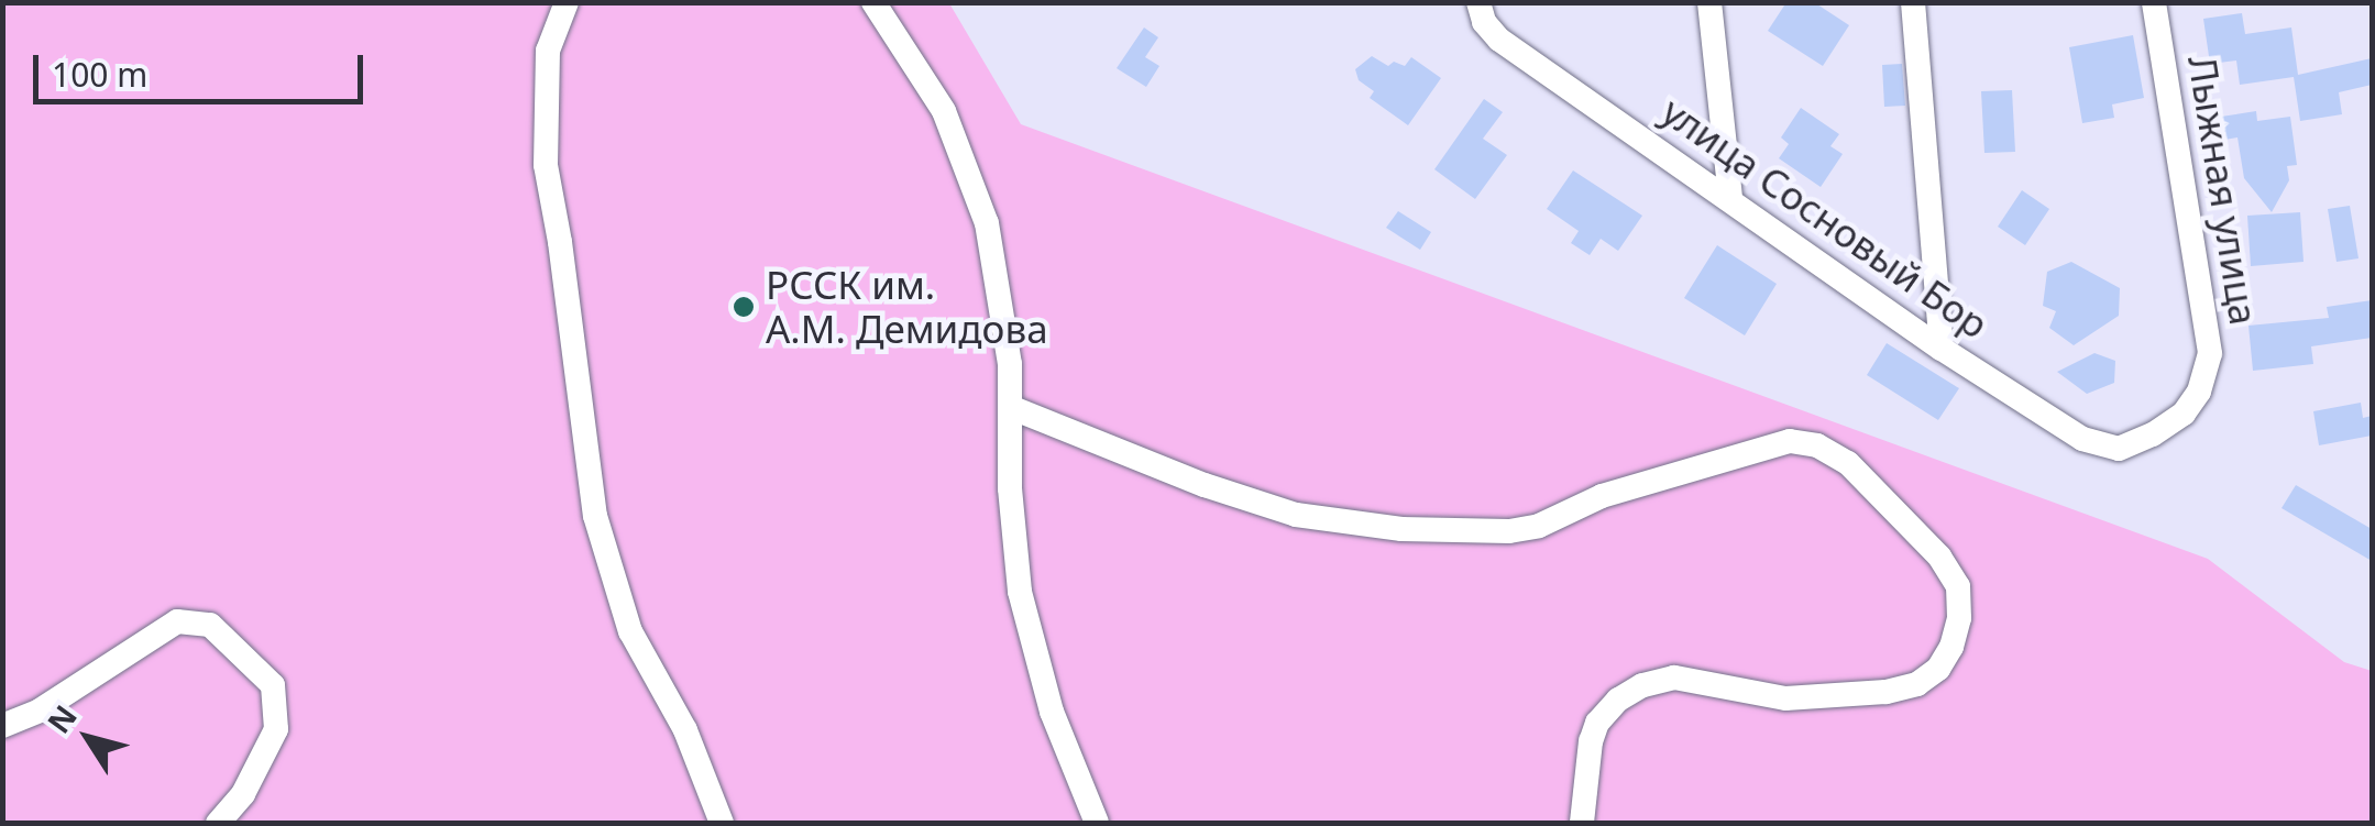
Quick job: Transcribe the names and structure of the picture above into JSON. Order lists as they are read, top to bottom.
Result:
{
  "streets": {
    "street": ["Лыжная улица", "улица Сосновый Бор"]
  },
  "crossings": [
    ["Лыжная улица", "улица Сосновый Бор"]
  ],
  "places": ["РССК им. А.М. Демидова"],
  "scale_bar": "100 m",
  "north": "top left"
}
